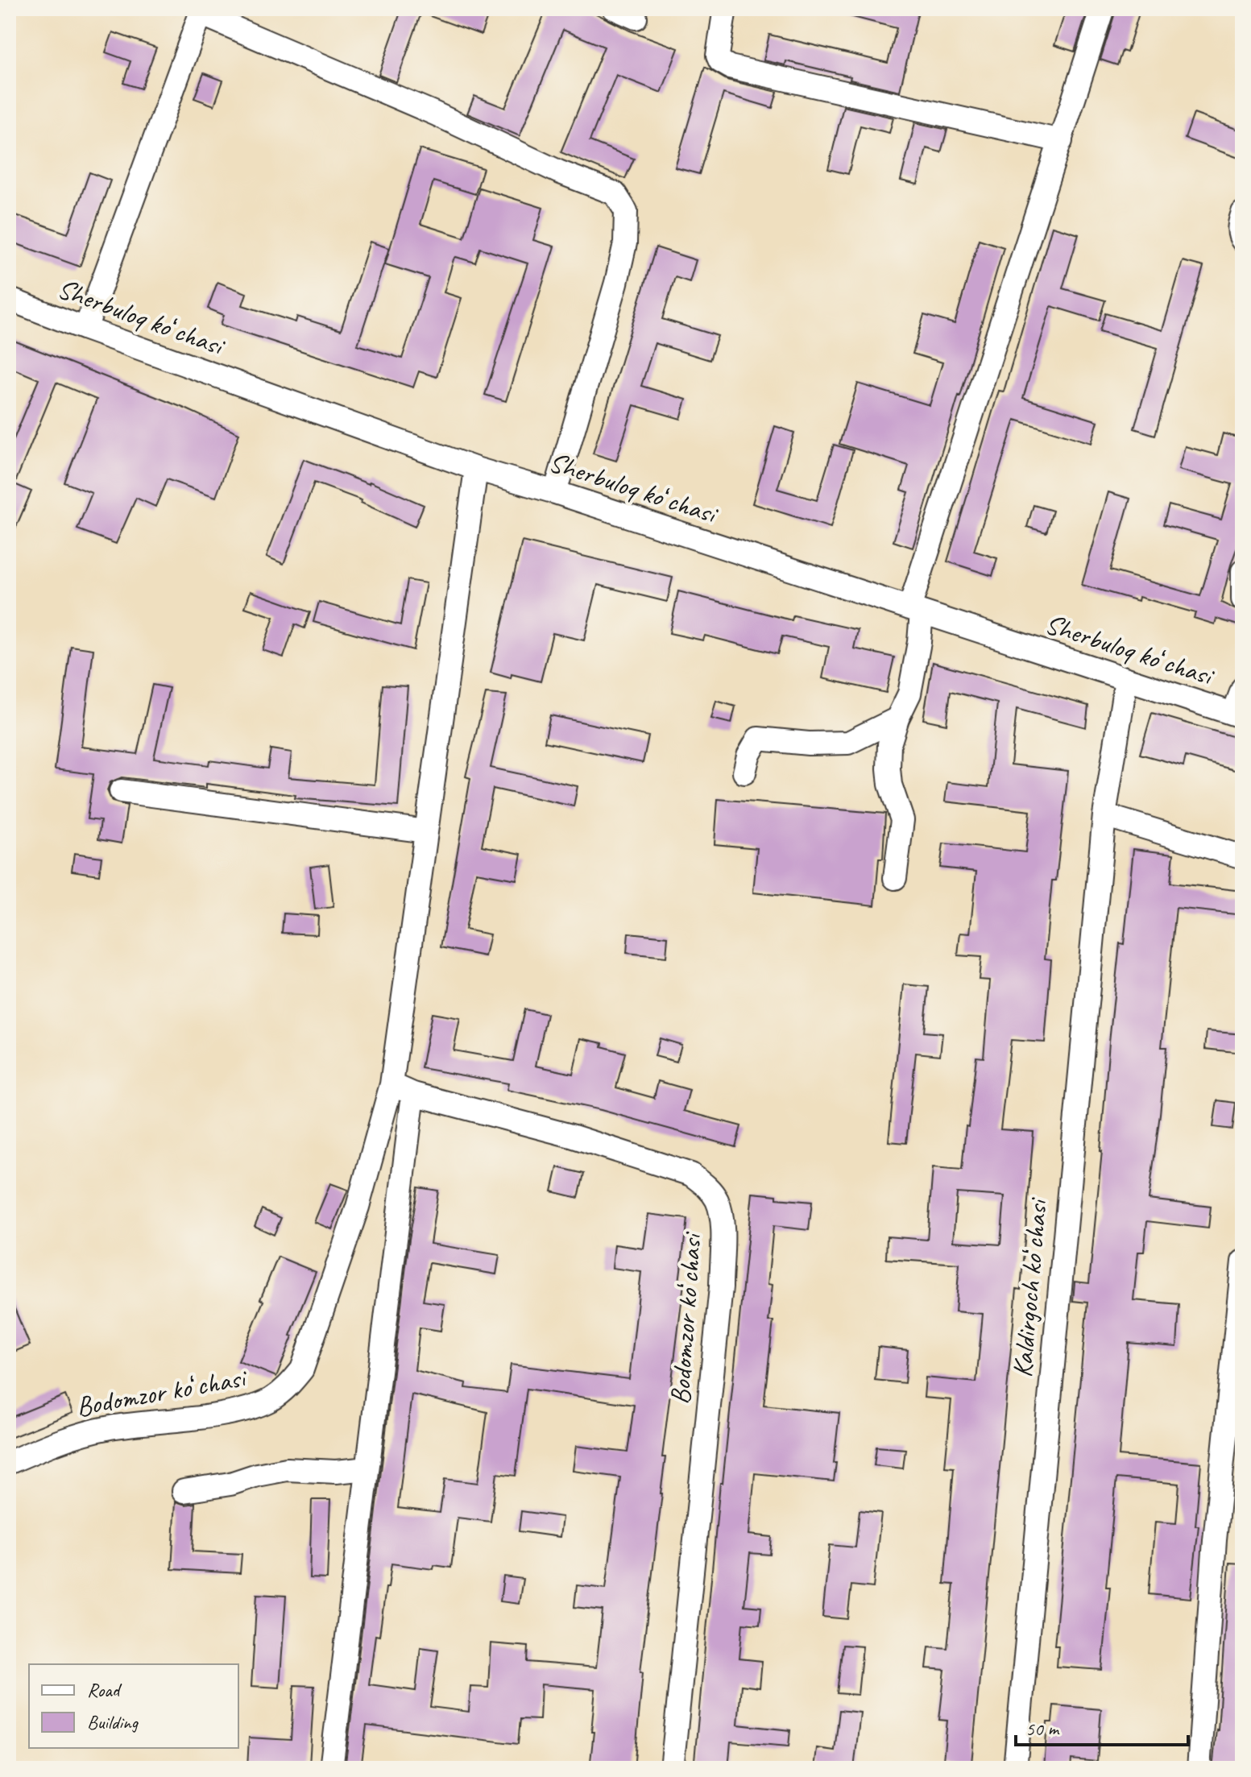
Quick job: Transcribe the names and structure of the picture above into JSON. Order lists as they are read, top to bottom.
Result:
{
  "streets": {
    "street": ["Sherbuloq koʻchasi", "Kaldirgoch koʻchasi", "Bodomzor koʻchasi"]
  },
  "crossings": [
    ["Sherbuloq koʻchasi", "Kaldirgoch koʻchasi"]
  ],
  "legend": ["Road", "Building"],
  "scale_bar": "50 m"
}
